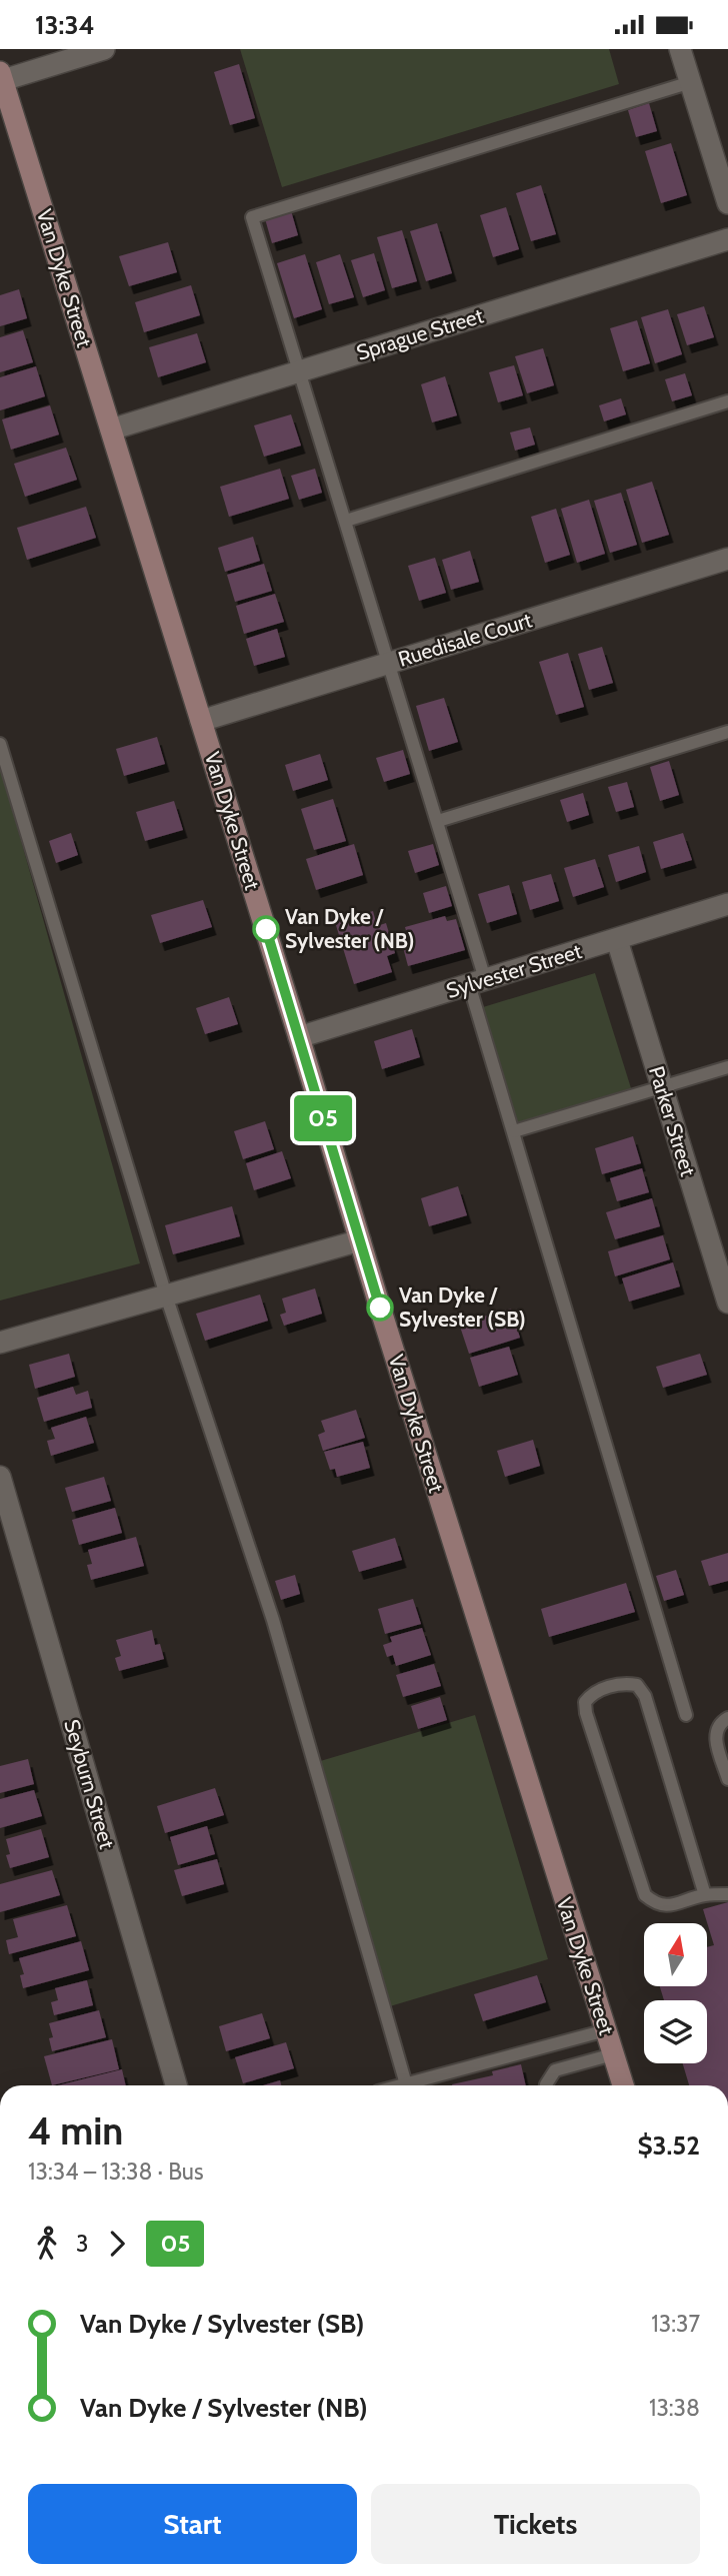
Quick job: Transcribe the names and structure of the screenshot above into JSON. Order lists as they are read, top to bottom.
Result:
{
  "streets": {
    "main road": ["Van Dyke Street"],
    "street": [
      "Sprague Street",
      "Ruedisale Court",
      "Sylvester Street",
      "Parker Street",
      "Seyburn Street"
    ]
  },
  "crossings": [
    ["Van Dyke Street", "Sprague Street"],
    ["Van Dyke Street", "Ruedisale Court"],
    ["Van Dyke Street", "Sylvester Street"],
    ["Sylvester Street", "Parker Street"]
  ],
  "places": ["Van Dyke / Sylvester (NB)", "Van Dyke / Sylvester (SB)"],
  "lines": ["bus line 05"],
  "north": "top",
  "page": {
    "status": "13:34",
    "on_map": "05",
    "heading": ["4 min", "13:34 – 13:38 · Bus", "$3.52"],
    "legs": ["3", "05"],
    "list": [
      {
        "name": "Van Dyke / Sylvester (SB)",
        "value": "13:37"
      },
      {
        "name": "Van Dyke / Sylvester (NB)",
        "value": "13:38"
      }
    ],
    "buttons": ["Start", "Tickets"]
  }
}
